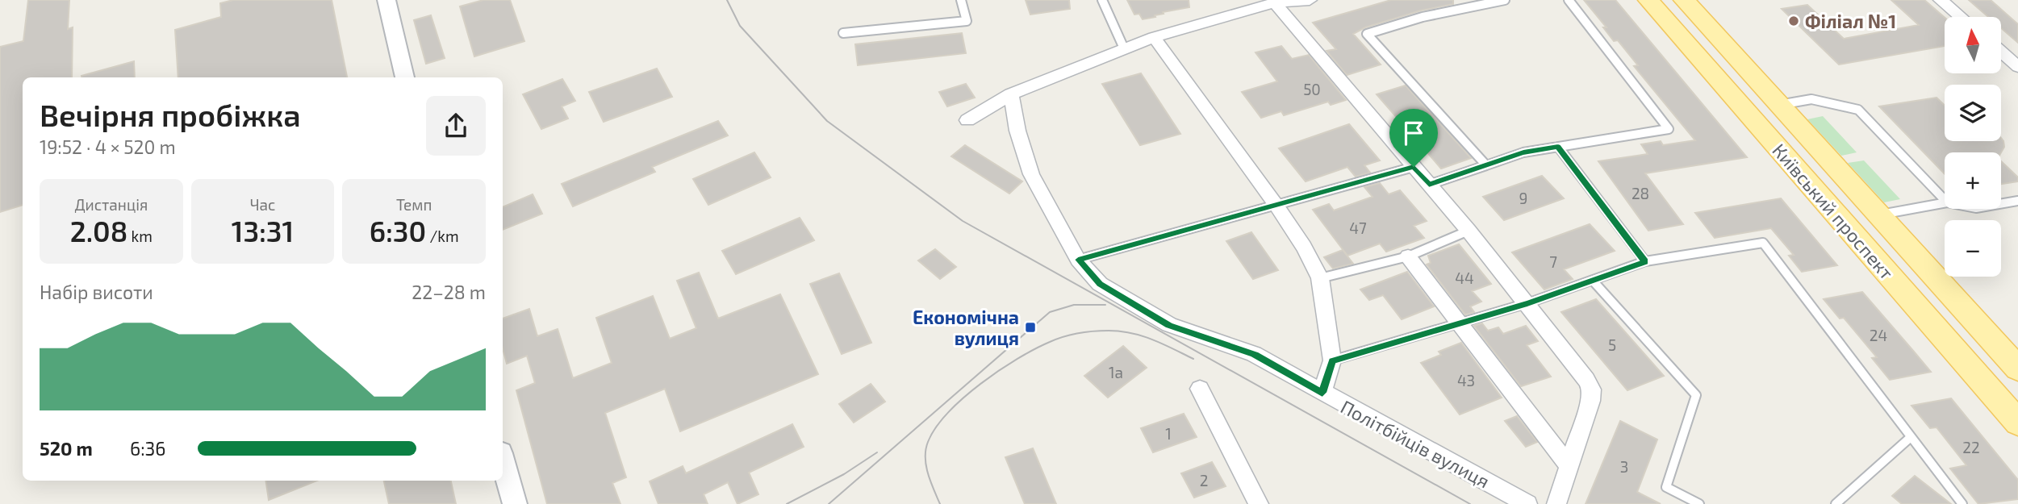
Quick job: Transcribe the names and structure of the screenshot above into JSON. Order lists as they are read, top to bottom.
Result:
{
  "streets": {
    "main road": ["Київський проспект"],
    "street": ["Політбійців вулиця"]
  },
  "places": {
    "other": ["Філіал №1"],
    "transit": ["Економічна вулиця"]
  },
  "house_numbers": [
    "50",
    "28",
    "9",
    "47",
    "7",
    "44",
    "24",
    "5",
    "1а",
    "43",
    "1",
    "22",
    "3",
    "2"
  ],
  "north": "top",
  "page": {
    "map_buttons": ["+", "−"],
    "heading": ["Вечірня пробіжка", "19:52 · 4 × 520 m"],
    "stats": [
      ["Дистанція", "2.08 km"],
      ["Час", "13:31"],
      ["Темп", "6:30 /km"]
    ],
    "chart": ["Набір висоти", "22–28 m"],
    "list": [
      {
        "name": "520 m",
        "note": "6:36"
      }
    ]
  }
}
